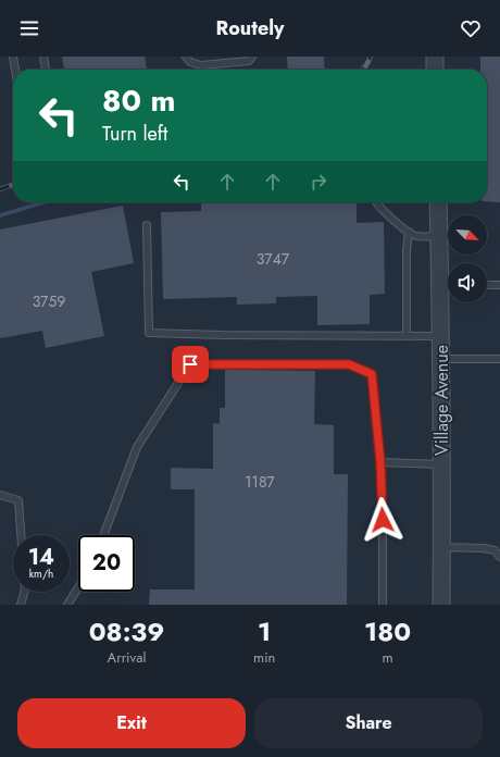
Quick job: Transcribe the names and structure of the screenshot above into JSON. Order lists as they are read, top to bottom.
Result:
{
  "streets": {
    "street": ["Village Avenue"]
  },
  "house_numbers": ["3747", "3759", "1187"],
  "north": "bottom right",
  "page": {
    "header": "Routely",
    "turn": ["80 m", "Turn left"],
    "speed": "14 km/h",
    "limit": "20",
    "eta": [
      "08:39",
      "Arrival",
      "1",
      "min",
      "180",
      "m"
    ],
    "buttons": ["Exit", "Share"]
  }
}
